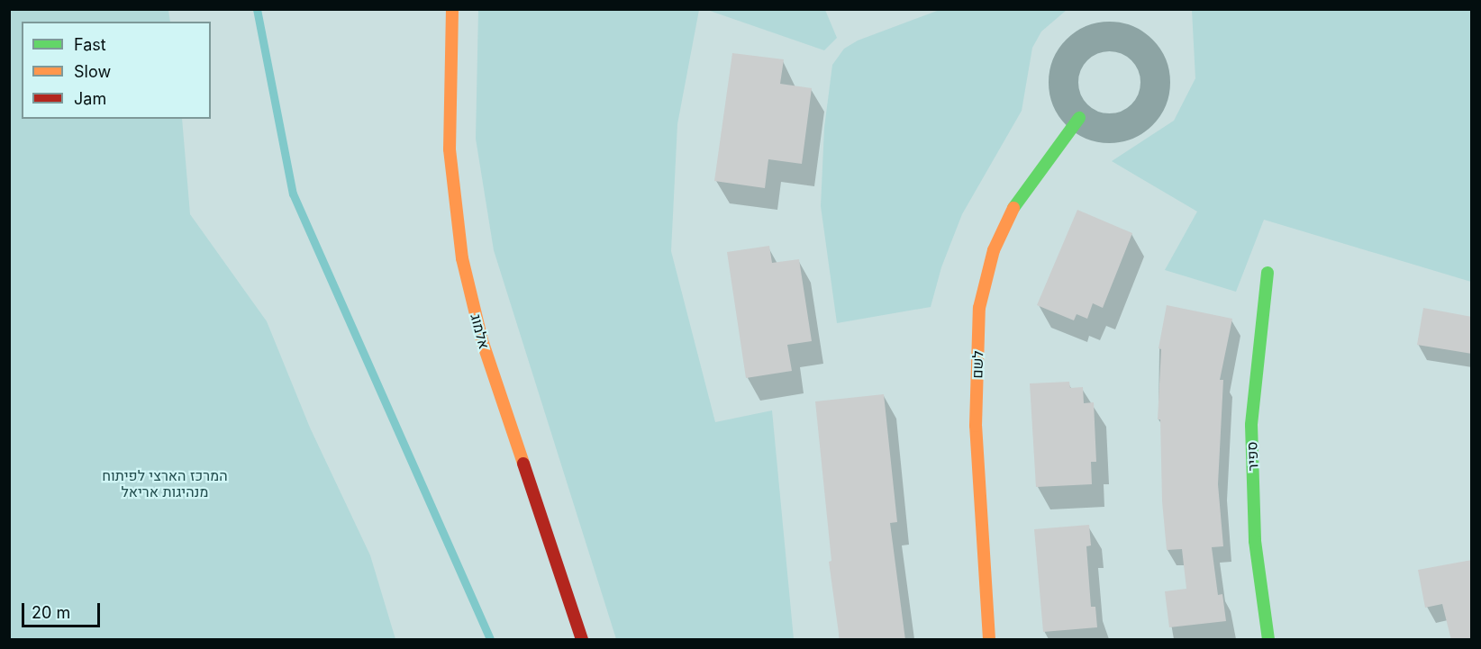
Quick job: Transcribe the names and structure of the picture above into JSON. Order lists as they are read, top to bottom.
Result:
{
  "streets": {
    "street": ["אלמוג", "לשם", "ספיר"]
  },
  "parks": ["המרכז הארצי לפיתוח מנהיגות אריאל"],
  "legend": ["Fast", "Slow", "Jam"],
  "scale_bar": "20 m"
}
